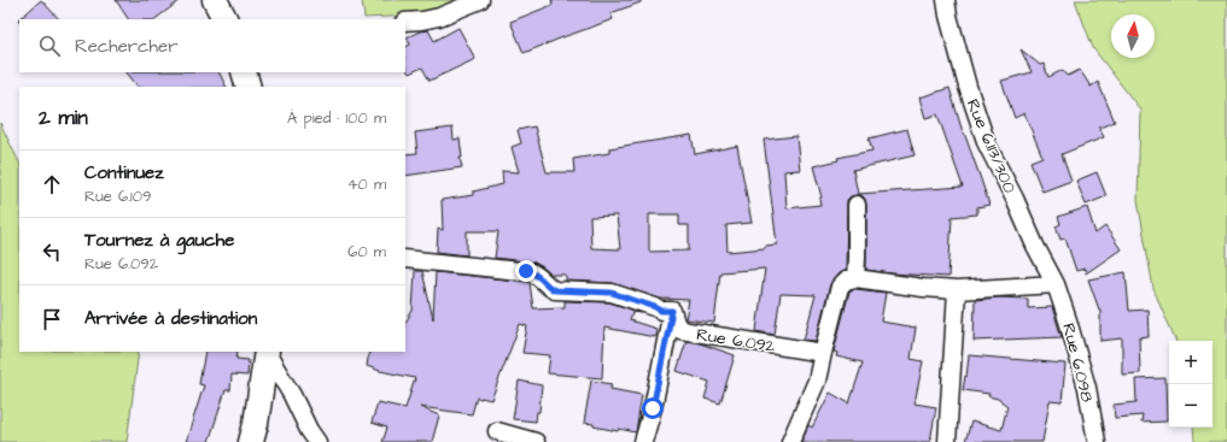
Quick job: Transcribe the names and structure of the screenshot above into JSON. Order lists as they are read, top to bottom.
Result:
{
  "streets": {
    "street": ["Rue 6.113/300", "Rue 6.092", "Rue 6.098"]
  },
  "crossings": [
    ["Rue 6.113/300", "Rue 6.098"]
  ],
  "north": "top",
  "page": {
    "search": "Rechercher",
    "heading": ["2 min", "À pied · 100 m"],
    "list": [
      ["Continuez", "Rue 6.109", "40 m"],
      ["Tournez à gauche", "Rue 6.092", "60 m"],
      "Arrivée à destination"
    ],
    "map_buttons": ["+", "−"]
  }
}
